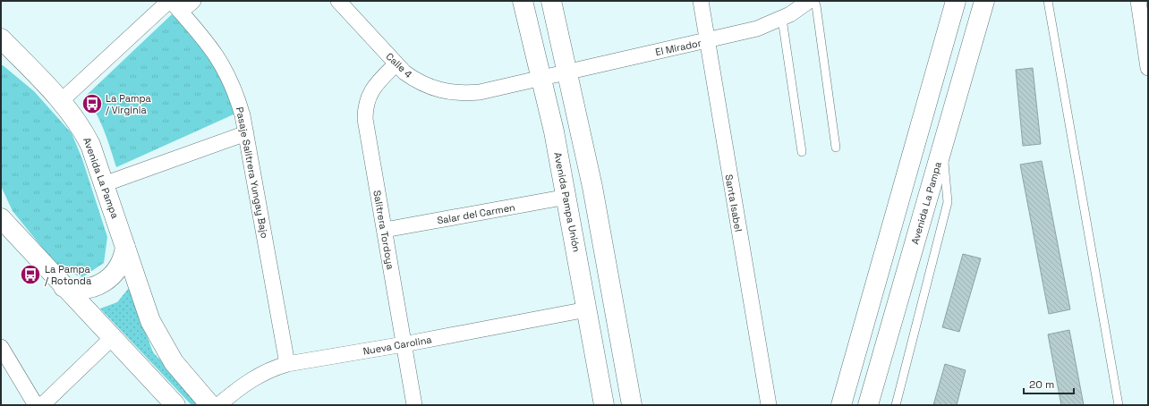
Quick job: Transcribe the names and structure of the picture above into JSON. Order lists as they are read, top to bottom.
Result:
{
  "streets": {
    "street": [
      "El Mirador",
      "Calle 4",
      "Pasaje Salitrera Yungay Bajo",
      "Avenida La Pampa",
      "Avenida Pampa Unión",
      "Santa Isabel",
      "Salar del Carmen",
      "Salitrera Tordoya",
      "Nueva Carolina"
    ]
  },
  "crossings": [
    ["El Mirador", "Calle 4"],
    ["El Mirador", "Avenida Pampa Unión"],
    ["El Mirador", "Santa Isabel"],
    ["Calle 4", "Avenida Pampa Unión"],
    ["Calle 4", "Salitrera Tordoya"],
    ["Pasaje Salitrera Yungay Bajo", "Nueva Carolina"],
    ["Avenida Pampa Unión", "Salar del Carmen"],
    ["Avenida Pampa Unión", "Nueva Carolina"],
    ["Salar del Carmen", "Salitrera Tordoya"],
    ["Salitrera Tordoya", "Nueva Carolina"]
  ],
  "places": {
    "bus stop": ["La Pampa / Virginia", "La Pampa / Rotonda"]
  },
  "scale_bar": "20 m"
}
